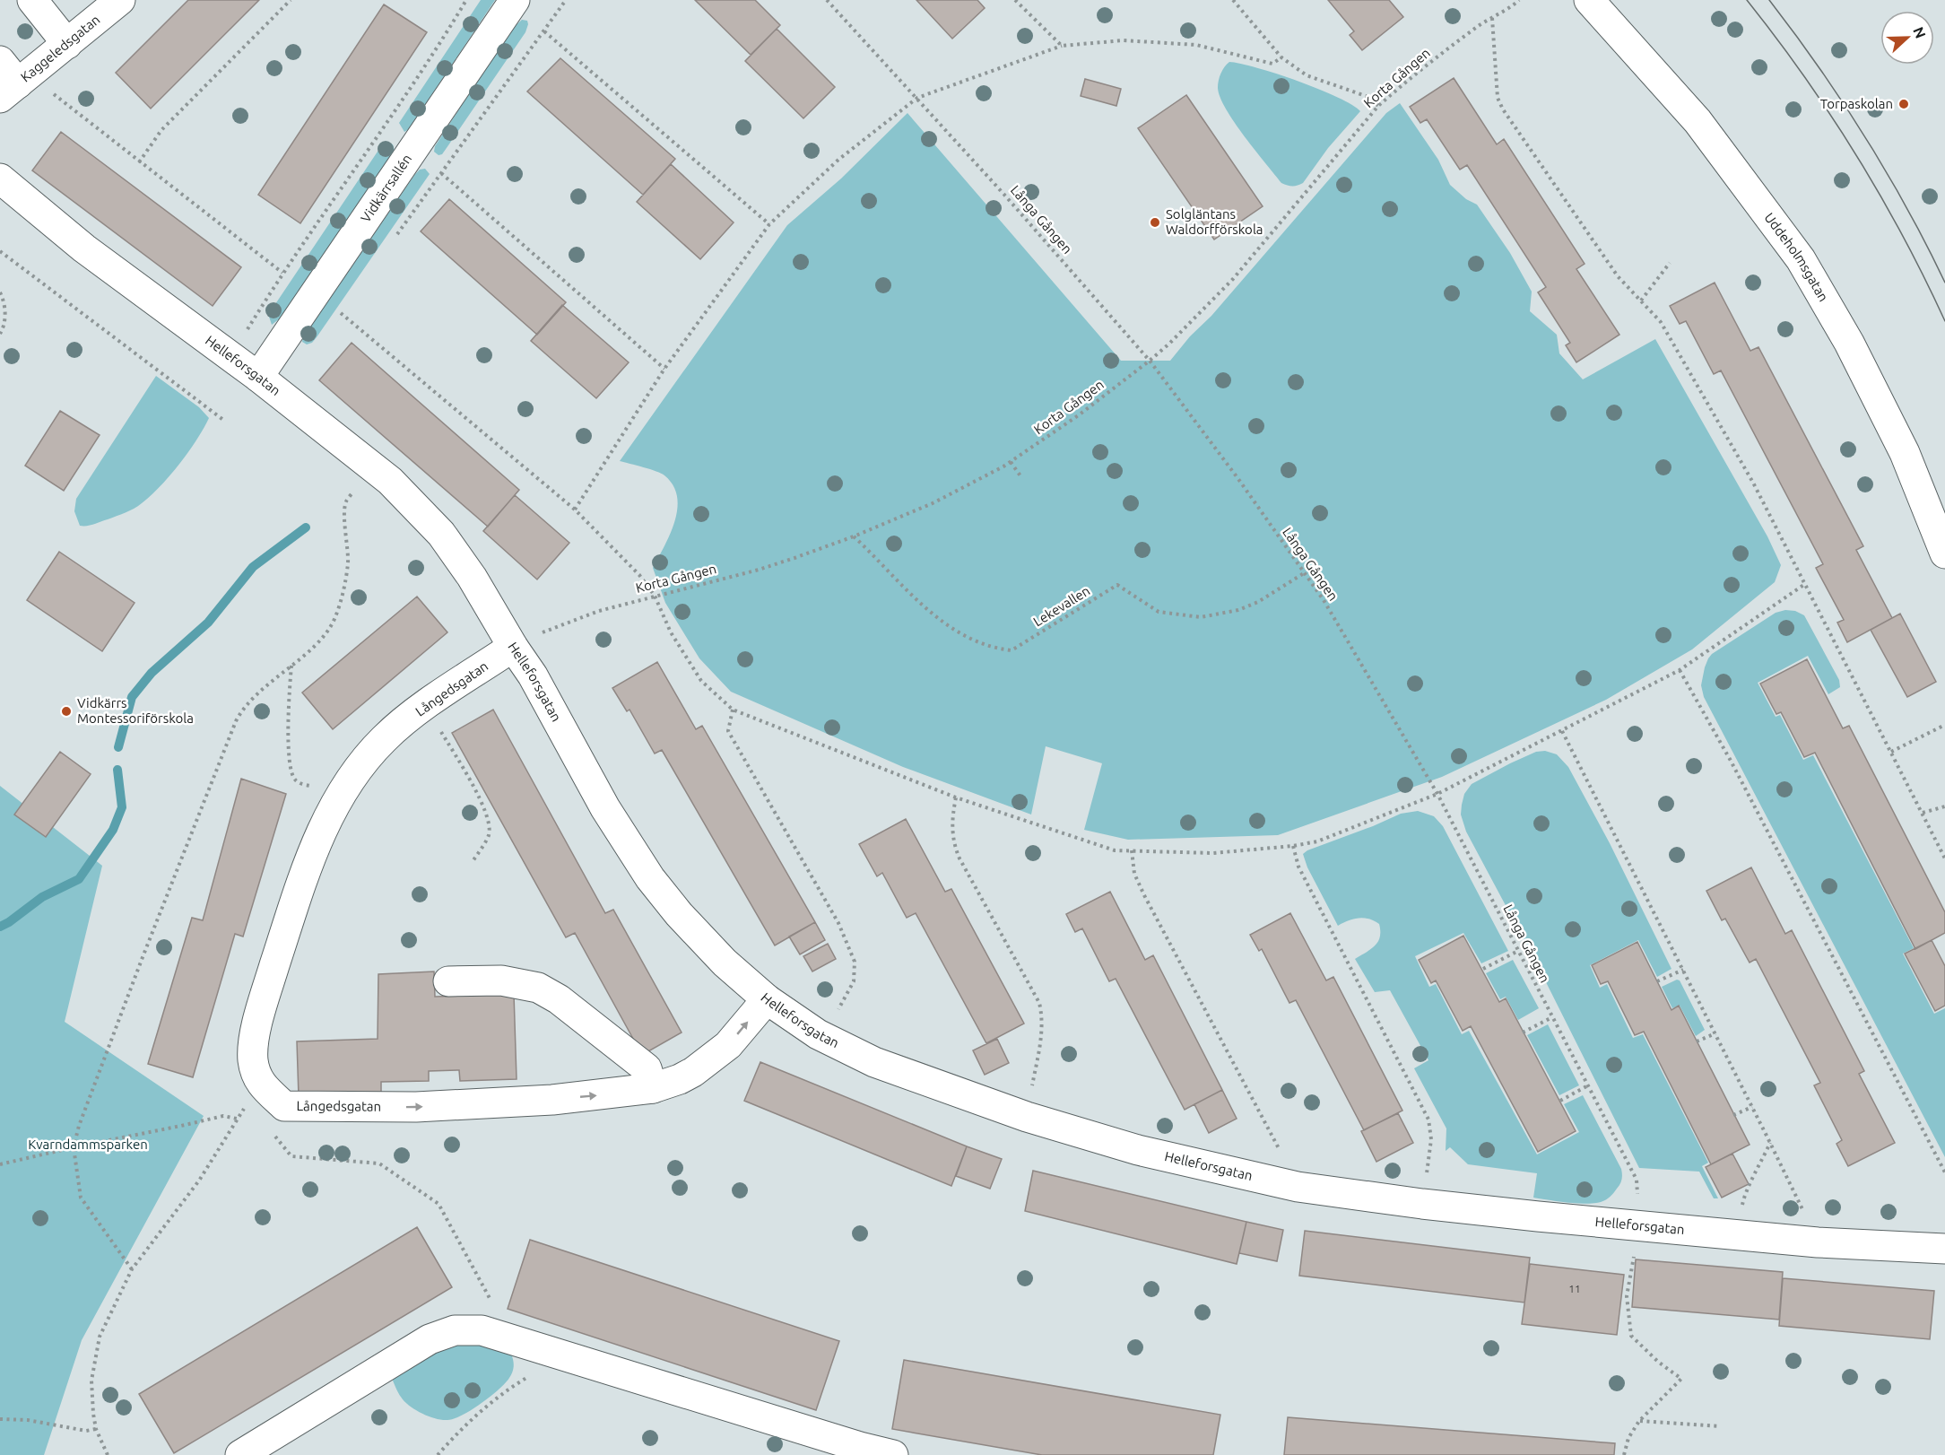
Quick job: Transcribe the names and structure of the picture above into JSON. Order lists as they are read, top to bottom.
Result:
{
  "streets": {
    "street": [
      "Kaggeledsgatan",
      "Vidkärrsallén",
      "Uddeholmsgatan",
      "Helleforsgatan",
      "Långedsgatan"
    ],
    "path": ["Korta Gången", "Långa Gången", "Lekevallen"]
  },
  "crossings": [
    ["Korta Gången", "Långa Gången"],
    ["Korta Gången", "Helleforsgatan"],
    ["Korta Gången", "Lekevallen"],
    ["Korta Gången", "Långedsgatan"],
    ["Vidkärrsallén", "Helleforsgatan"],
    ["Långa Gången", "Helleforsgatan"],
    ["Långa Gången", "Lekevallen"],
    ["Helleforsgatan", "Långedsgatan"]
  ],
  "parks": ["Kvarndammsparken"],
  "places": ["Torpaskolan", "Solgläntans Waldorfförskola", "Vidkärrs Montessoriförskola"],
  "house_numbers": ["11"],
  "north": "right"
}
